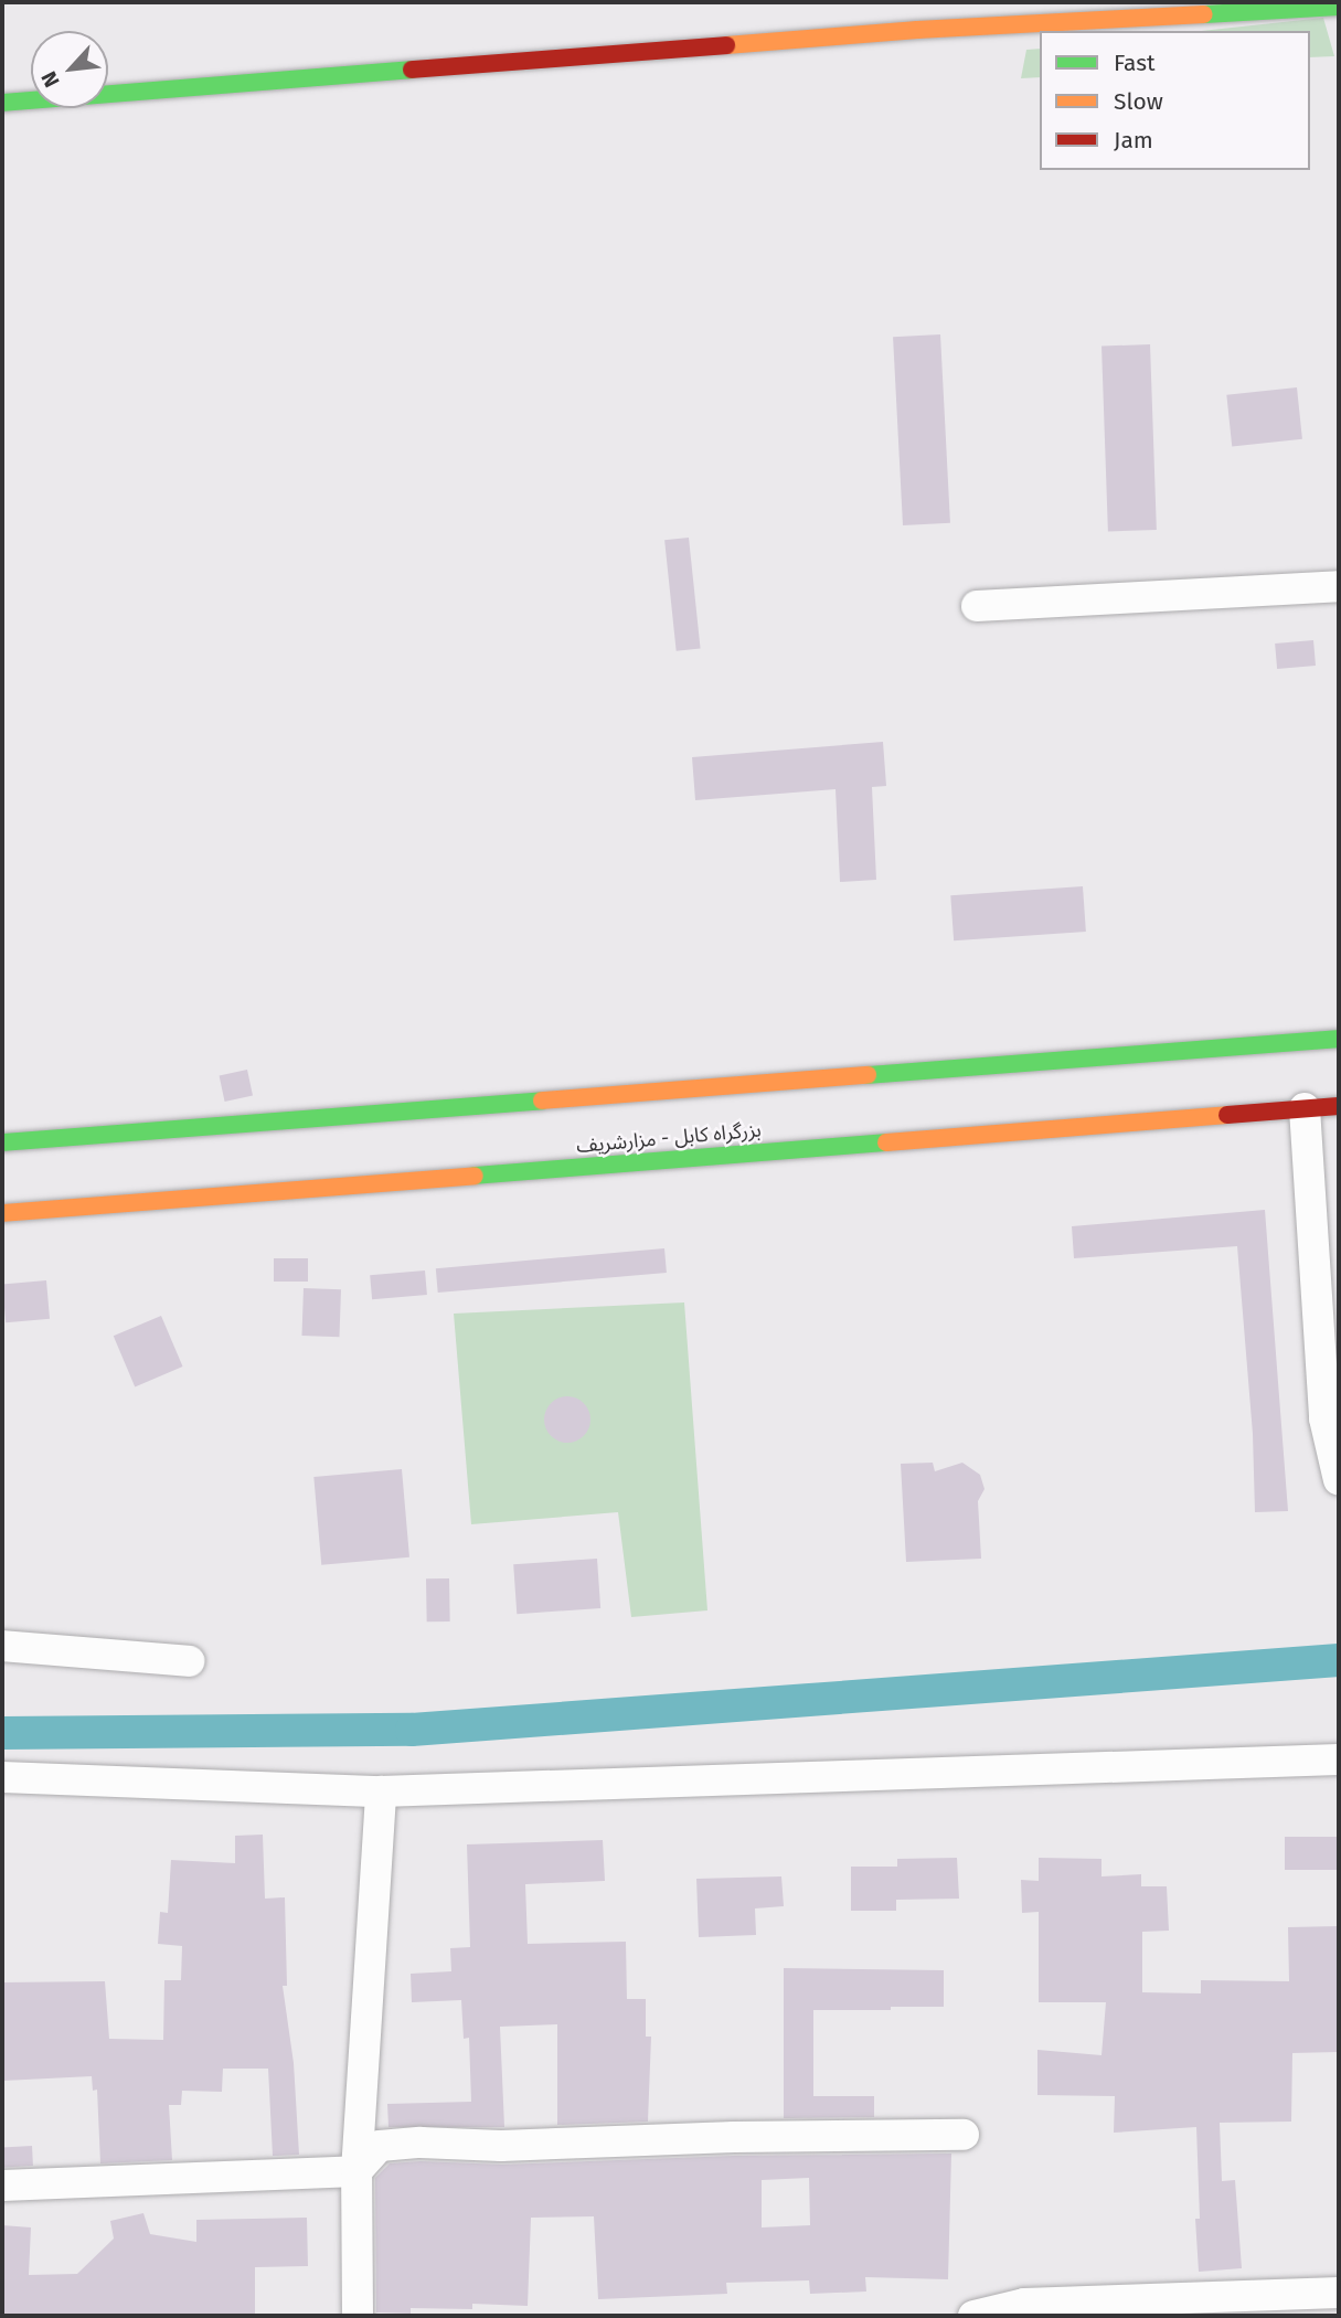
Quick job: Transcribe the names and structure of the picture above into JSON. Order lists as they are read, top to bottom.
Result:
{
  "streets": {
    "main road": ["بزرگراه کابل - مزارشریف"]
  },
  "legend": ["Fast", "Slow", "Jam"],
  "north": "bottom left"
}
